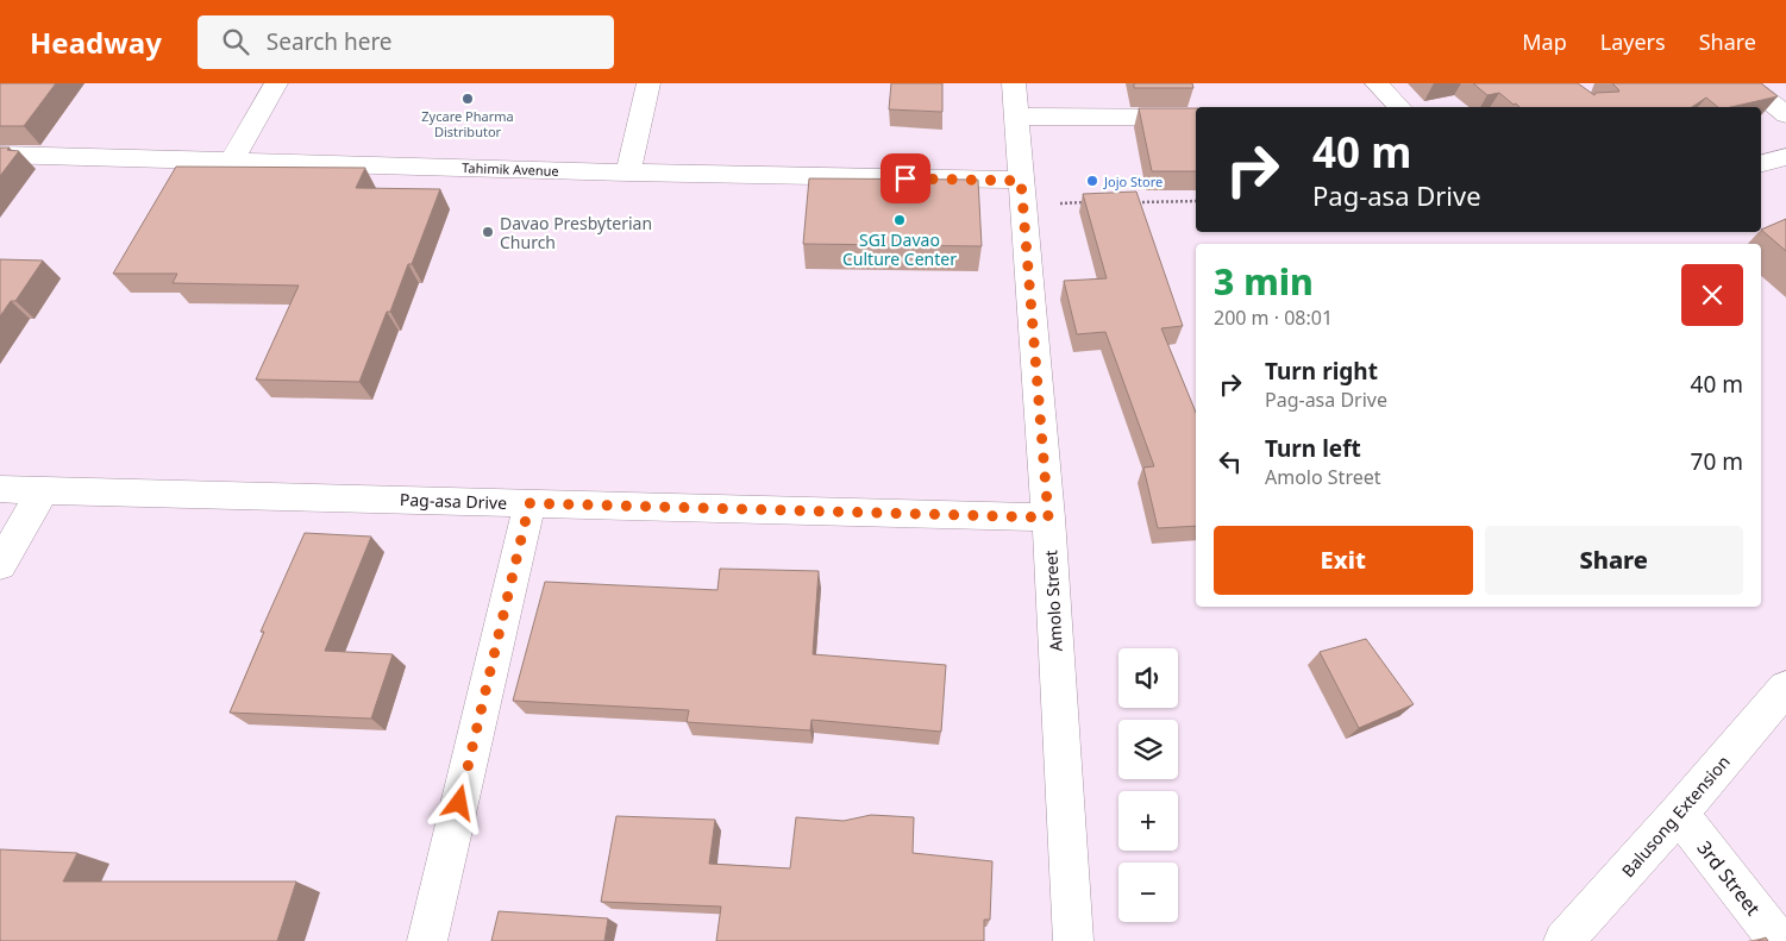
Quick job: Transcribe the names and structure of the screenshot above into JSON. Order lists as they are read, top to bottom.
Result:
{
  "streets": {
    "street": [
      "Tahimik Avenue",
      "Pag-asa Drive",
      "Amolo Street",
      "Balusong Extension",
      "3rd Street"
    ]
  },
  "crossings": [
    ["Tahimik Avenue", "Amolo Street"],
    ["Pag-asa Drive", "Amolo Street"],
    ["Balusong Extension", "3rd Street"]
  ],
  "places": [
    "Zycare Pharma Distributor",
    "Jojo Store",
    "SGI Davao Culture Center",
    "Davao Presbyterian Church"
  ],
  "page": {
    "header": "Headway",
    "search": "Search here",
    "nav": ["Map", "Layers", "Share"],
    "turn": ["40 m", "Pag-asa Drive"],
    "heading": ["3 min", "200 m · 08:01"],
    "list": [
      {
        "name": "Turn right",
        "note": "Pag-asa Drive",
        "value": "40 m"
      },
      {
        "name": "Turn left",
        "note": "Amolo Street",
        "value": "70 m"
      }
    ],
    "buttons": ["Exit", "Share"],
    "map_buttons": ["+", "−"]
  }
}
